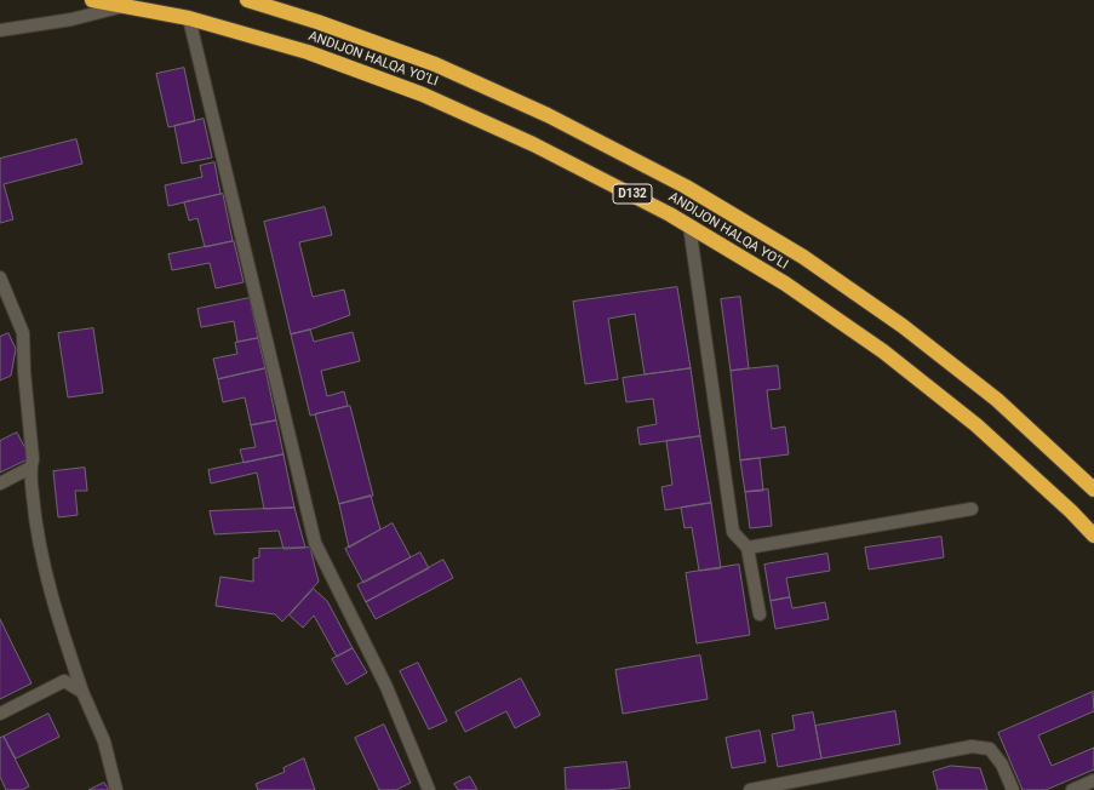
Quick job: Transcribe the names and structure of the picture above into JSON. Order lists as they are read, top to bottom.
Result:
{
  "streets": {
    "highway": ["ANDIJON HALQA YO‘LI", "D132"]
  }
}
